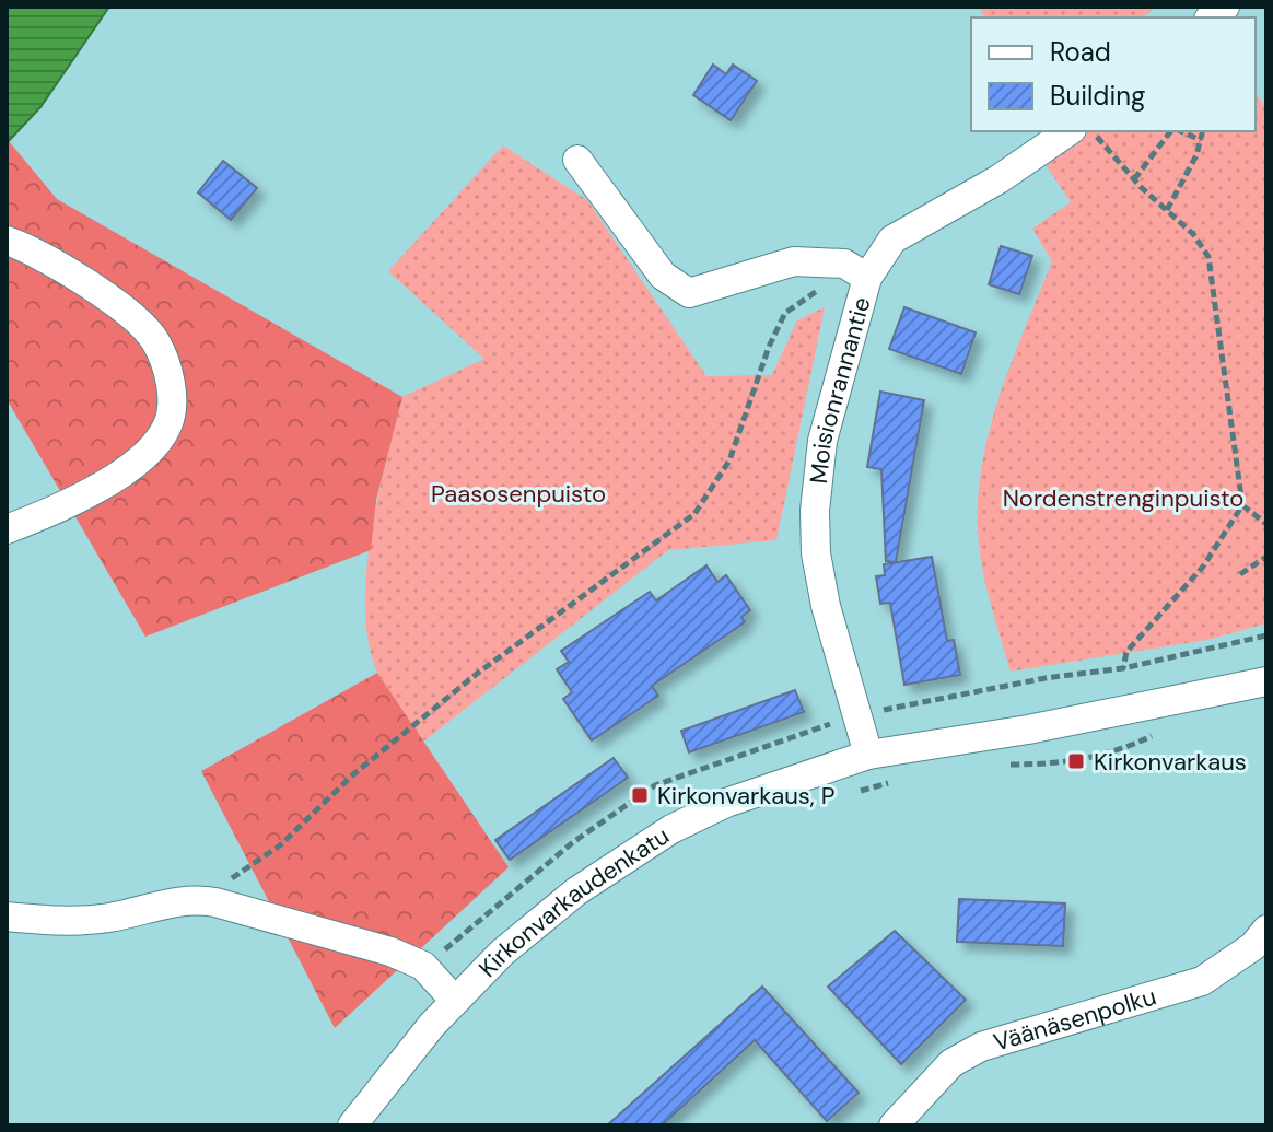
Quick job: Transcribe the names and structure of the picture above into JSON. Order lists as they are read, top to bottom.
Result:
{
  "streets": {
    "street": ["Moisionrannantie", "Kirkonvarkaudenkatu", "Väänäsenpolku"]
  },
  "crossings": [
    ["Moisionrannantie", "Kirkonvarkaudenkatu"]
  ],
  "parks": ["Paasosenpuisto", "Nordenstrenginpuisto"],
  "places": {
    "transit": ["Kirkonvarkaus", "Kirkonvarkaus, P"]
  },
  "legend": ["Road", "Building"]
}
